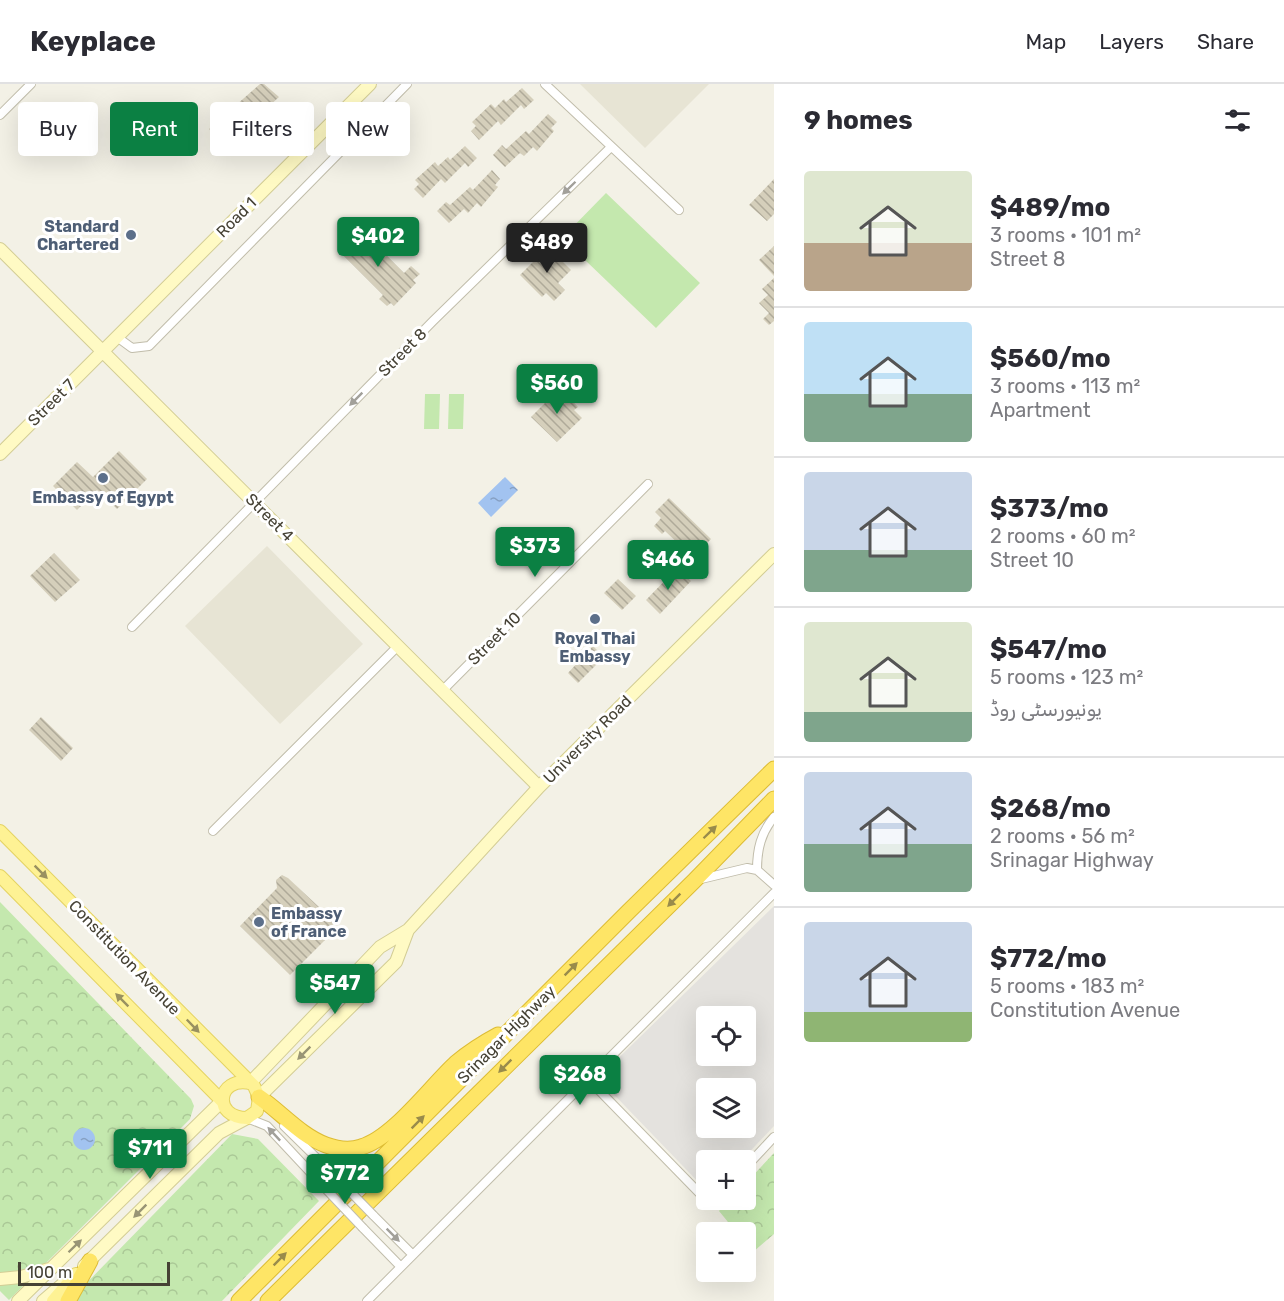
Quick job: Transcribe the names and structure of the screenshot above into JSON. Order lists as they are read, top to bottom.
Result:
{
  "streets": {
    "highway": ["Srinagar Highway"],
    "main road": ["Constitution Avenue"],
    "street": [
      "Road 1",
      "Street 8",
      "Street 7",
      "Street 4",
      "Street 10",
      "University Road"
    ]
  },
  "crossings": [
    ["Road 1", "Street 7"],
    ["Road 1", "Street 4"],
    ["Street 8", "Street 4"],
    ["Street 7", "Street 4"],
    ["Street 4", "Street 10"],
    ["Street 4", "University Road"]
  ],
  "one_way": ["Street 8"],
  "places": [
    "Standard Chartered",
    "Embassy of Egypt",
    "Royal Thai Embassy",
    "Embassy of France"
  ],
  "scale_bar": "100 m",
  "page": {
    "header": "Keyplace",
    "nav": ["Map", "Layers", "Share"],
    "heading": "9 homes",
    "chip": [
      "Buy",
      "Rent",
      "Filters",
      "New"
    ],
    "list": [
      {
        "name": "$489/mo",
        "note": "3 rooms · 101 m² · Street 8"
      },
      {
        "name": "$560/mo",
        "note": "3 rooms · 113 m² · Apartment"
      },
      {
        "name": "$373/mo",
        "note": "2 rooms · 60 m² · Street 10"
      },
      {
        "name": "$547/mo",
        "note": "5 rooms · 123 m² · یونیورسٹی روڈ"
      },
      {
        "name": "$268/mo",
        "note": "2 rooms · 56 m² · Srinagar Highway"
      },
      {
        "name": "$772/mo",
        "note": "5 rooms · 183 m² · Constitution Avenue"
      }
    ],
    "price": [
      "$402",
      "$489",
      "$560",
      "$373",
      "$466",
      "$547",
      "$268",
      "$711",
      "$772"
    ],
    "map_buttons": ["+", "−"],
    "scale": "100 m"
  }
}
